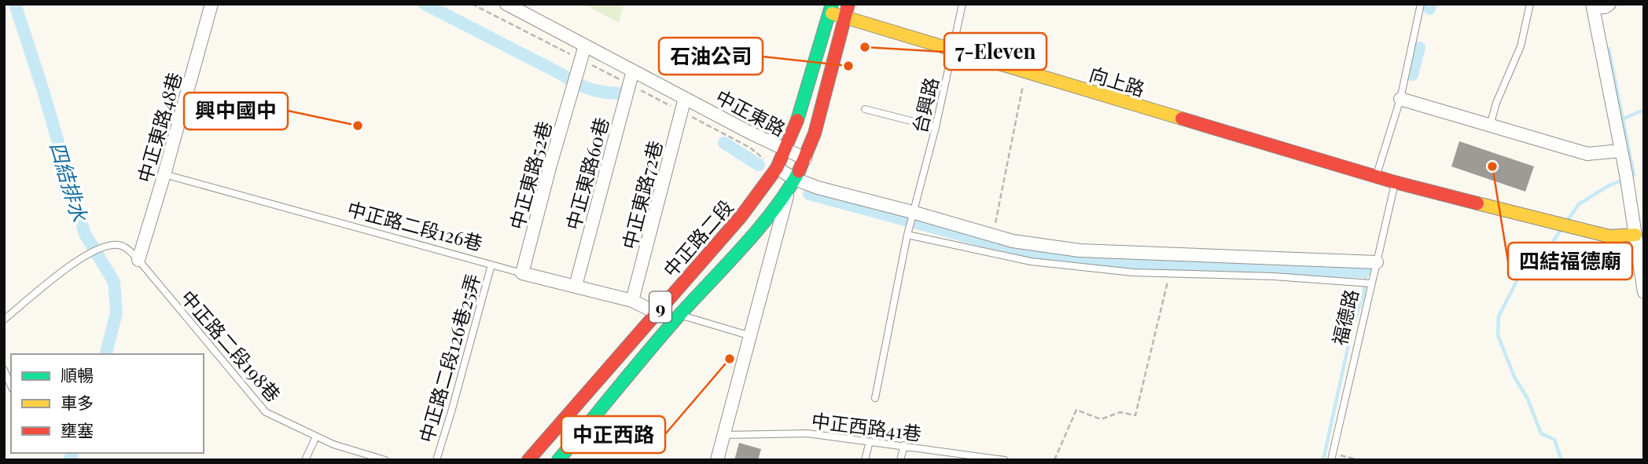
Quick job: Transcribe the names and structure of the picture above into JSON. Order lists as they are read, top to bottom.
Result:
{
  "streets": {
    "main road": ["向上路", "中正路二段", "9"],
    "street": [
      "中正東路",
      "中正東路48巷",
      "中正東路60巷",
      "中正東路52巷",
      "中正東路72巷",
      "中正路二段126巷"
    ],
    "lane": [
      "台興路",
      "福德路",
      "中正路二段198巷",
      "中正路二段126巷25弄",
      "中正西路41巷"
    ]
  },
  "crossings": [
    ["向上路", "台興路"],
    ["向上路", "中正路二段"],
    ["向上路", "福德路"],
    ["台興路", "中正東路"],
    ["中正東路", "中正東路60巷"],
    ["中正東路", "中正東路52巷"],
    ["中正東路", "中正東路72巷"],
    ["中正東路", "中正路二段"],
    ["中正東路", "福德路"],
    ["中正東路48巷", "中正路二段126巷"],
    ["中正東路48巷", "中正路二段198巷"],
    ["中正東路60巷", "中正路二段126巷"],
    ["中正東路52巷", "中正路二段126巷"],
    ["中正東路72巷", "中正路二段126巷"],
    ["中正路二段126巷", "中正路二段"],
    ["中正路二段126巷", "中正路二段126巷25弄"]
  ],
  "water": ["四結排水"],
  "places": [
    "7-Eleven",
    "石油公司",
    "興中國中",
    "四結福德廟",
    "中正西路"
  ],
  "legend": ["順暢", "車多", "壅塞"]
}
